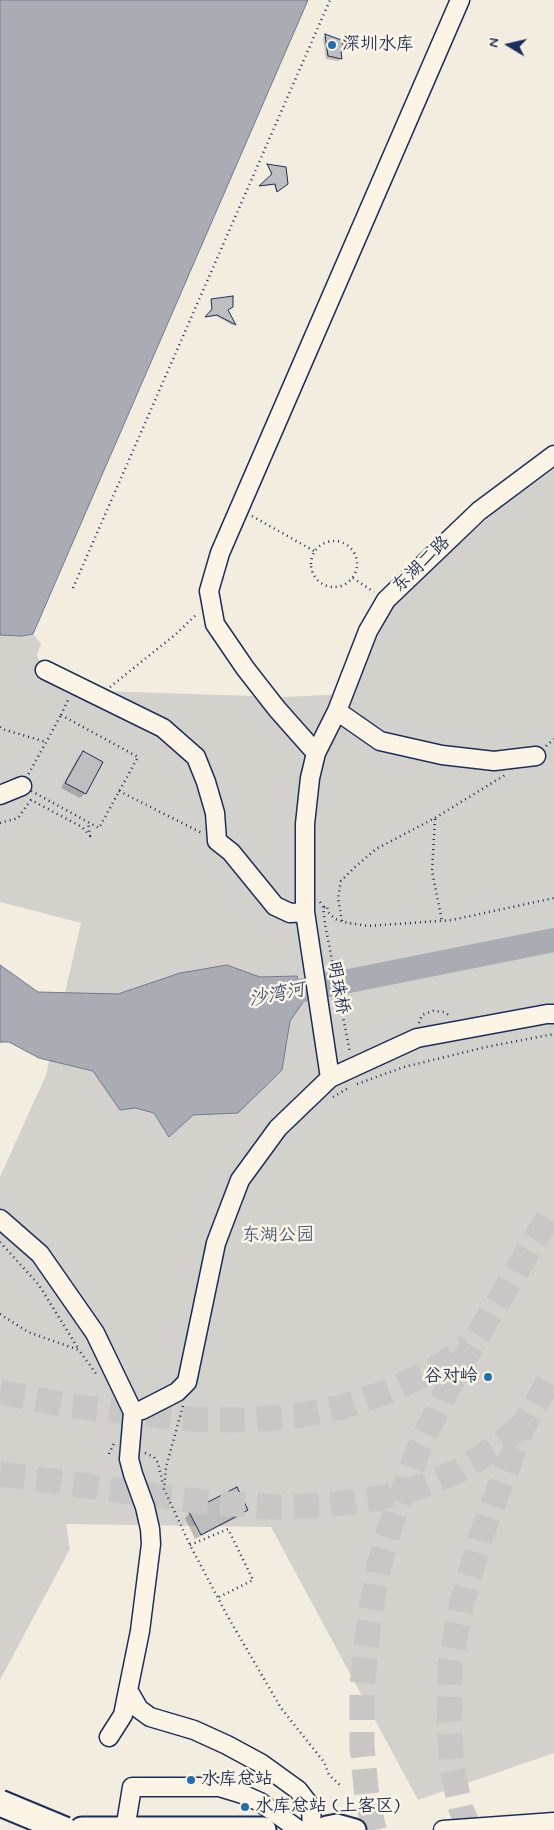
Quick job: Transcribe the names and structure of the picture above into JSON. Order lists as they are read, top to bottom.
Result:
{
  "streets": {
    "street": ["东湖二路", "明珠桥"]
  },
  "crossings": [
    ["东湖二路", "明珠桥"]
  ],
  "water": ["沙湾河"],
  "parks": ["东湖公园"],
  "places": [
    "深圳水库",
    "谷对岭",
    "水库总站",
    "水库总站 (上客区)"
  ],
  "north": "left"
}
